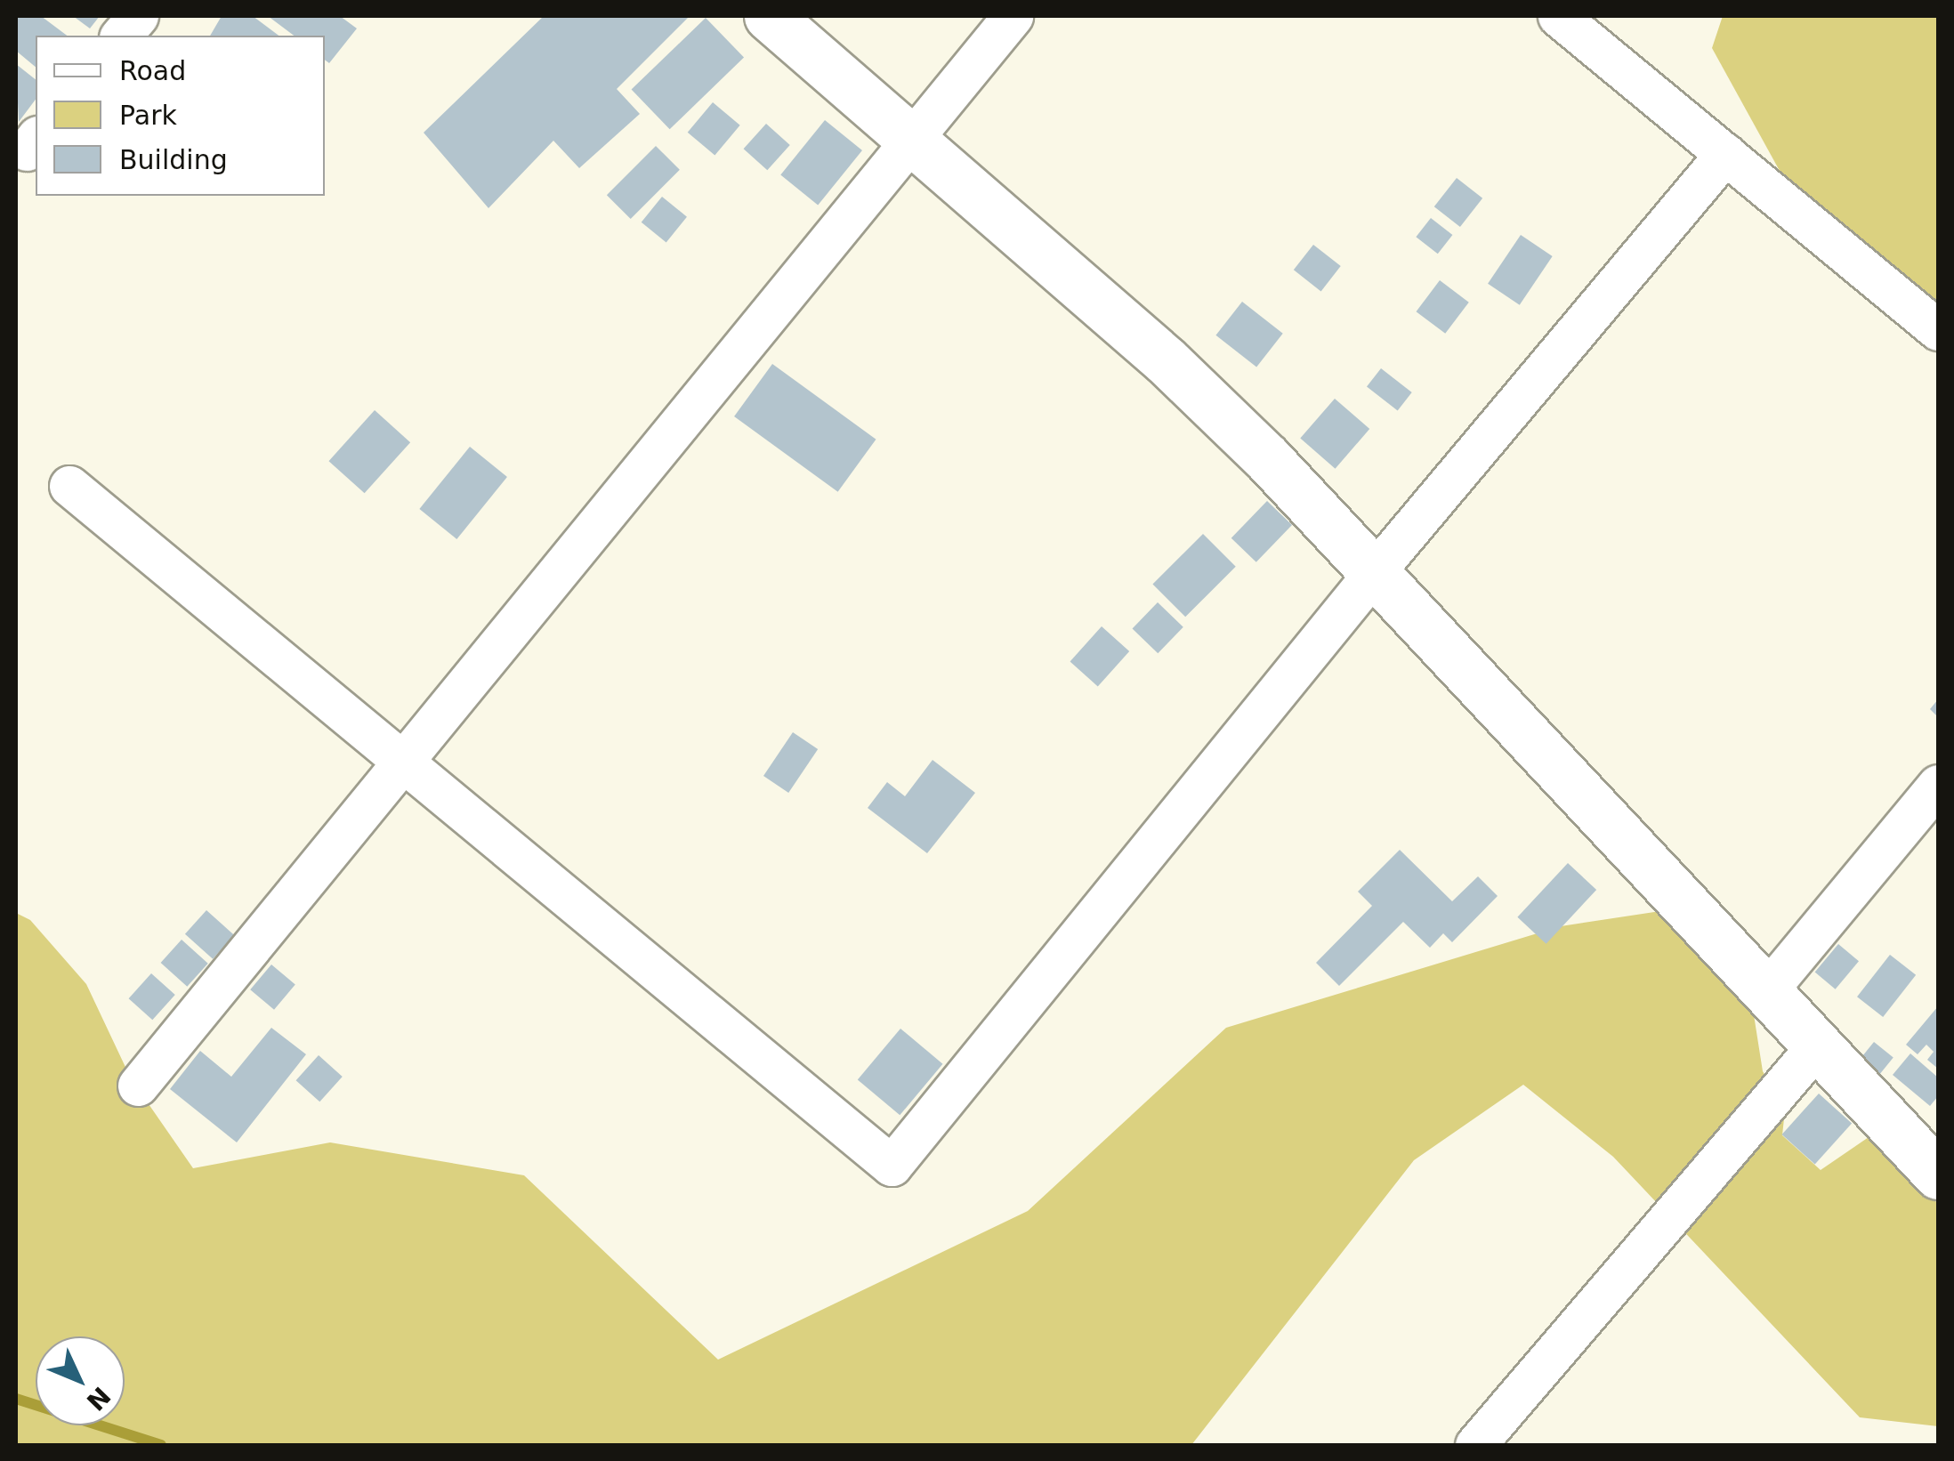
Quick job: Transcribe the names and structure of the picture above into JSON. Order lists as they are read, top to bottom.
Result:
{
  "legend": ["Road", "Park", "Building"],
  "north": "bottom right"
}
